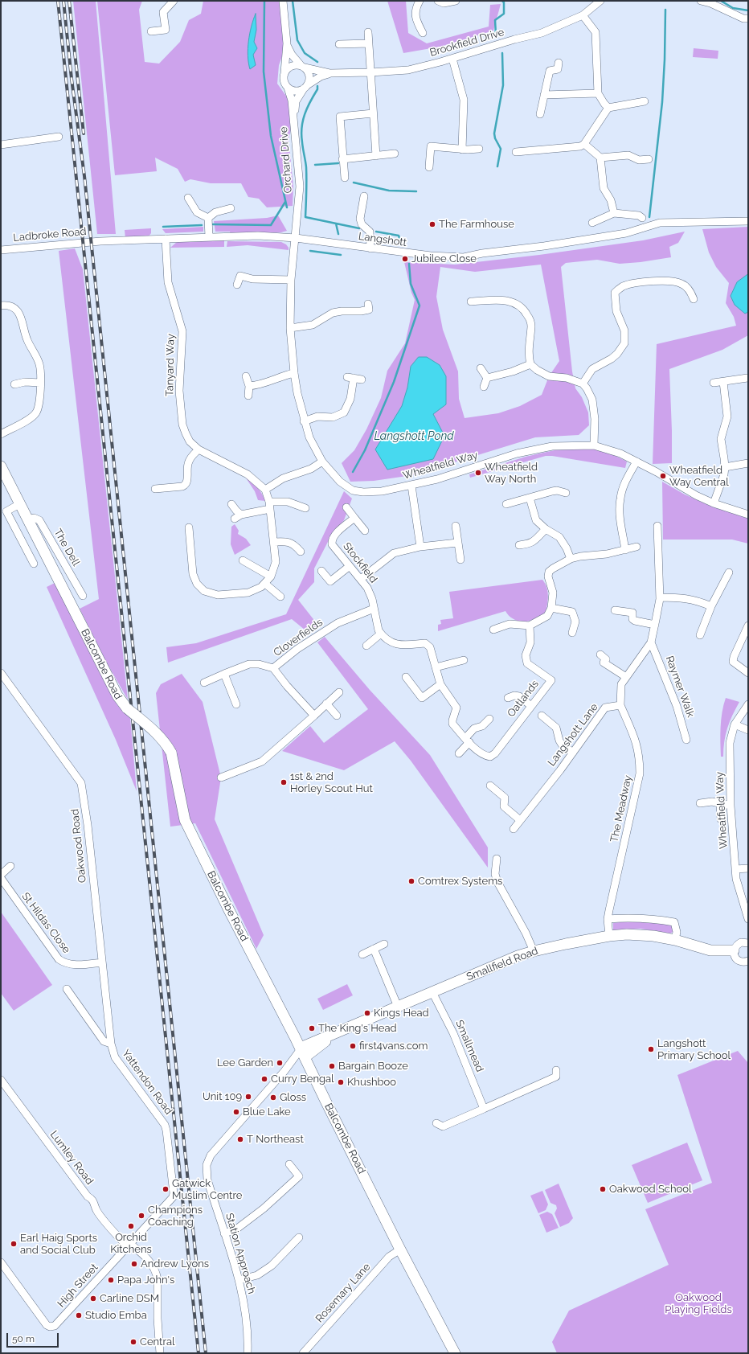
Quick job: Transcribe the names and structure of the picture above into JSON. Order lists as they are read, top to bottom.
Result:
{
  "streets": {
    "main road": ["Balcombe Road", "Smallfield Road"],
    "street": [
      "Brookfield Drive",
      "Orchard Drive",
      "Ladbroke Road",
      "Langshott",
      "Tanyard Way",
      "Wheatfield Way",
      "The Dell",
      "Stockfield",
      "Cloverfields",
      "Raymer Walk",
      "Oatlands",
      "Langshott Lane",
      "The Meadway",
      "Oakwood Road",
      "St Hildas Close",
      "Smallmead",
      "Yattendon Road",
      "Lumley Road",
      "Station Approach",
      "High Street",
      "Rosemary Lane"
    ]
  },
  "crossings": [
    ["Orchard Drive", "Langshott"],
    ["Orchard Drive", "Wheatfield Way"],
    ["Ladbroke Road", "Langshott"],
    ["Langshott", "Tanyard Way"],
    ["Langshott", "Wheatfield Way"],
    ["The Dell", "Balcombe Road"],
    ["Stockfield", "Cloverfields"],
    ["Balcombe Road", "Smallfield Road"],
    ["Balcombe Road", "Rosemary Lane"],
    ["Langshott Lane", "The Meadway"],
    ["The Meadway", "Smallfield Road"],
    ["Oakwood Road", "St Hildas Close"],
    ["Oakwood Road", "Yattendon Road"],
    ["Smallfield Road", "Smallmead"],
    ["Yattendon Road", "High Street"],
    ["Lumley Road", "High Street"]
  ],
  "water": ["Langshott Pond"],
  "parks": ["Oakwood Playing Fields"],
  "places": [
    "The Farmhouse",
    "Jubilee Close",
    "Wheatfield Way North",
    "Wheatfield Way Central",
    "1st & 2nd Horley Scout Hut",
    "Comtrex Systems",
    "Kings Head",
    "The King's Head",
    "first4vans.com",
    "Langshott Primary School",
    "Lee Garden",
    "Bargain Booze",
    "Curry Bengal",
    "Khushboo",
    "Unit 109",
    "Gloss",
    "Blue Lake",
    "T Northeast",
    "Gatwick Muslim Centre",
    "Oakwood School",
    "Champions Coaching",
    "Orchid Kitchens",
    "Earl Haig Sports and Social Club",
    "Andrew Lyons",
    "Papa John's",
    "Carline DSM",
    "Studio Emba",
    "Central"
  ],
  "scale_bar": "50 m"
}
